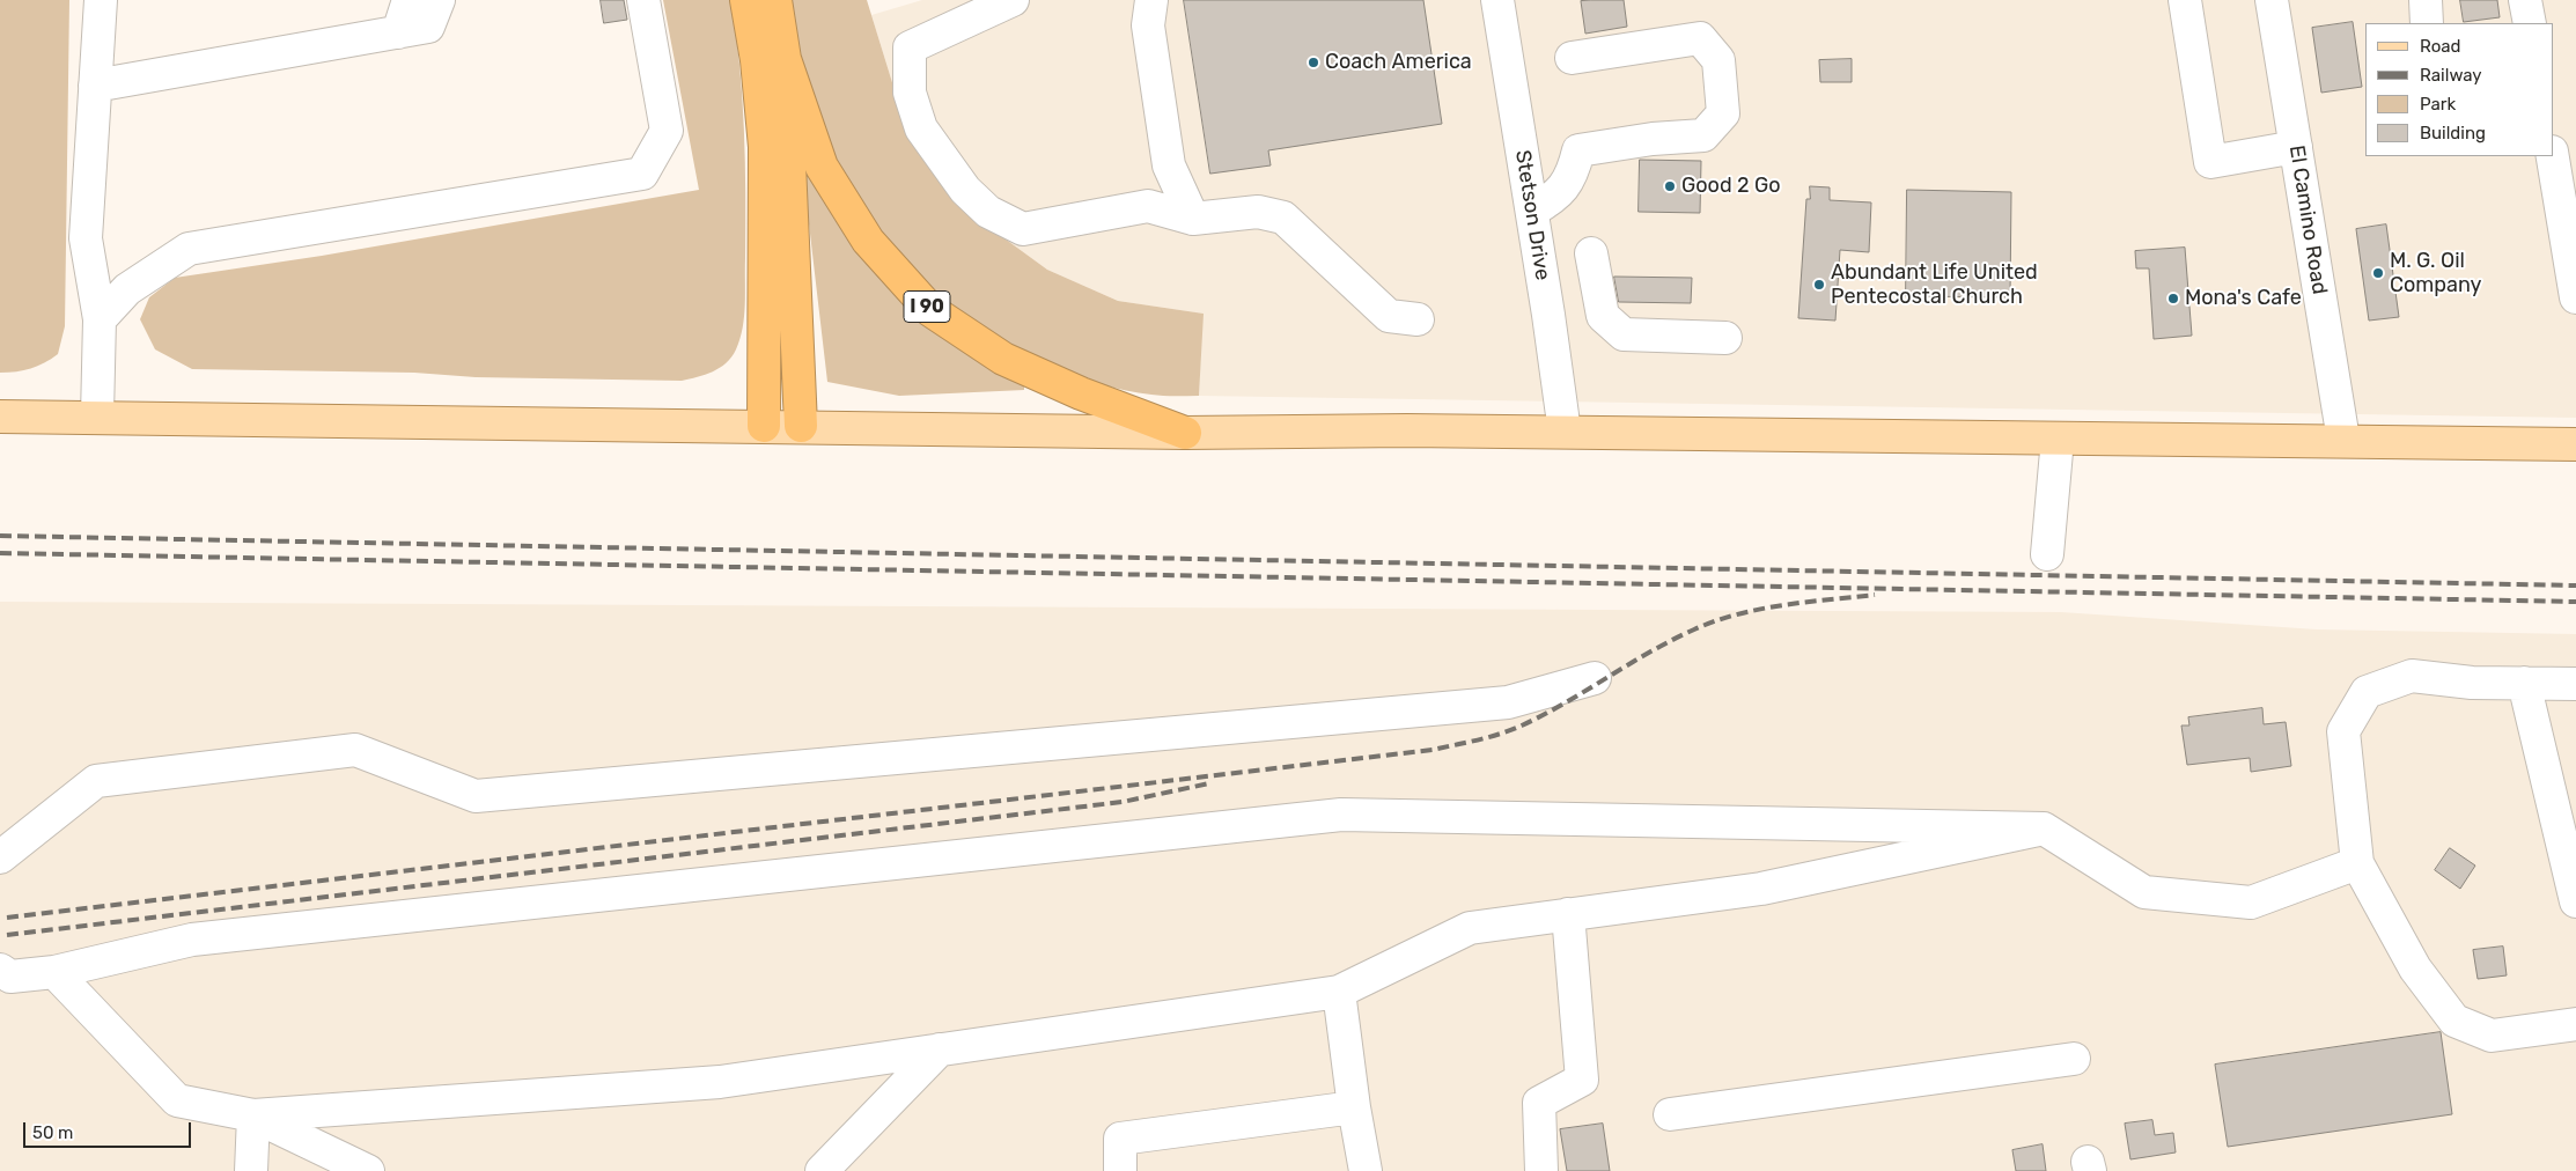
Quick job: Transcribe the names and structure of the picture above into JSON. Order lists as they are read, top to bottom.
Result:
{
  "streets": {
    "highway": ["I 90"],
    "street": ["Stetson Drive", "El Camino Road"]
  },
  "places": [
    "Coach America",
    "Good 2 Go",
    "M. G. Oil Company",
    "Abundant Life United Pentecostal Church",
    "Mona's Cafe"
  ],
  "legend": [
    "Road",
    "Railway",
    "Park",
    "Building"
  ],
  "scale_bar": "50 m"
}
